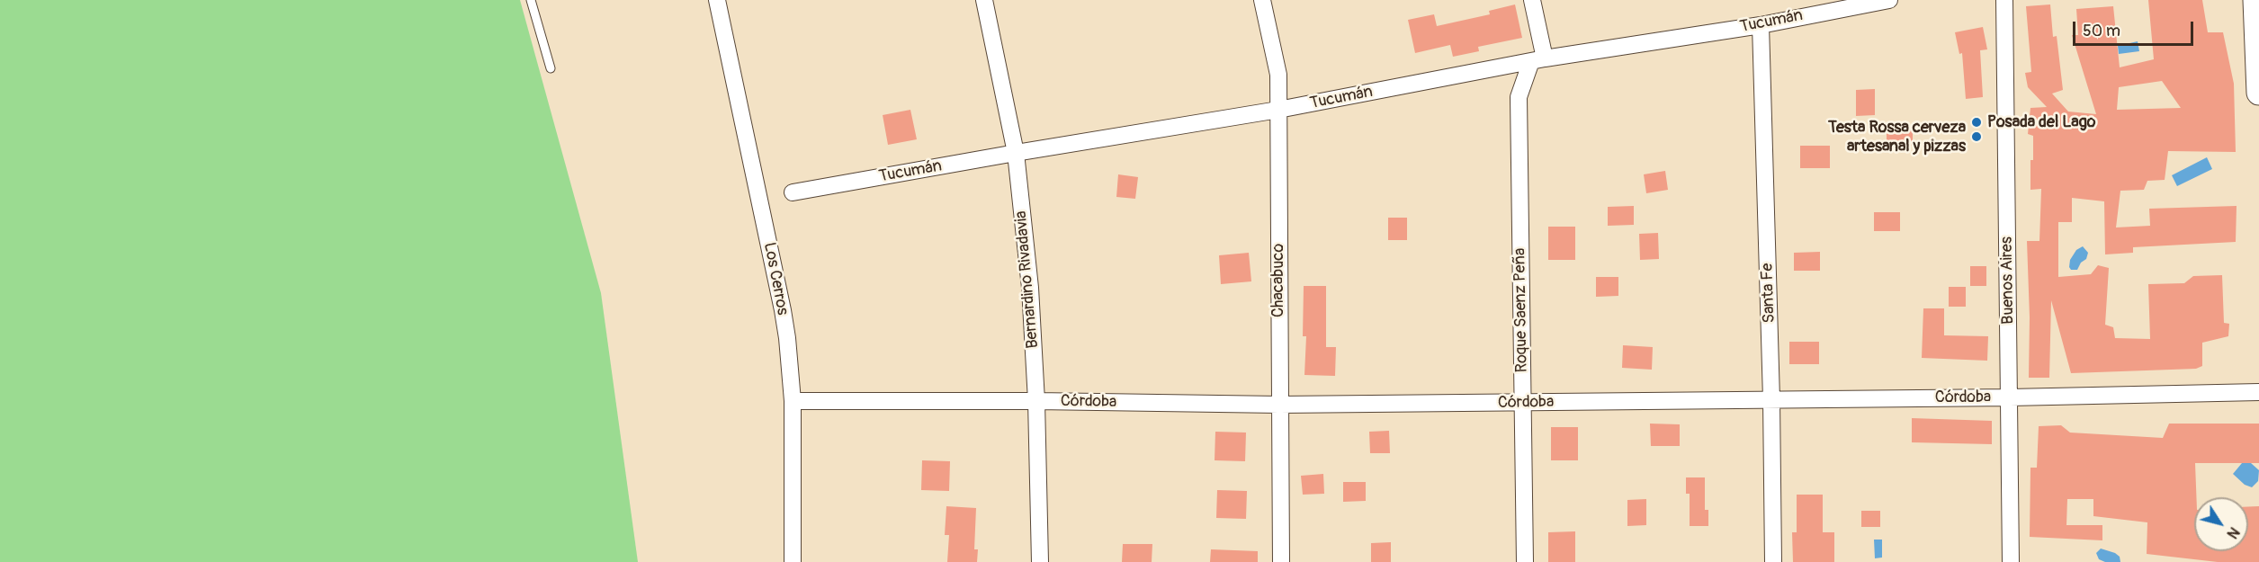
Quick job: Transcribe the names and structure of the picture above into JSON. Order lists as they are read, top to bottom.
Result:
{
  "streets": {
    "street": [
      "Tucumán",
      "Los Cerros",
      "Bernardino Rivadavia",
      "Chacabuco",
      "Buenos Aires",
      "Santa Fe",
      "Roque Saenz Peña",
      "Córdoba"
    ]
  },
  "crossings": [
    ["Tucumán", "Bernardino Rivadavia"],
    ["Tucumán", "Chacabuco"],
    ["Tucumán", "Santa Fe"],
    ["Tucumán", "Roque Saenz Peña"],
    ["Los Cerros", "Córdoba"],
    ["Bernardino Rivadavia", "Córdoba"],
    ["Chacabuco", "Córdoba"],
    ["Buenos Aires", "Córdoba"],
    ["Santa Fe", "Córdoba"],
    ["Roque Saenz Peña", "Córdoba"]
  ],
  "places": ["Posada del Lago", "Testa Rossa cerveza artesanal y pizzas"],
  "scale_bar": "50 m",
  "north": "bottom right"
}
